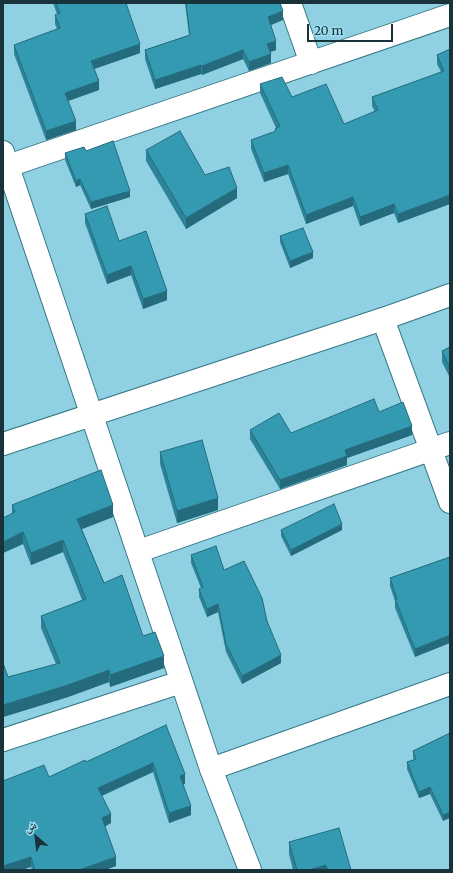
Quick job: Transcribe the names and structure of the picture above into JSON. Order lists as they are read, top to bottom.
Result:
{
  "scale_bar": "20 m",
  "north": "top left"
}
